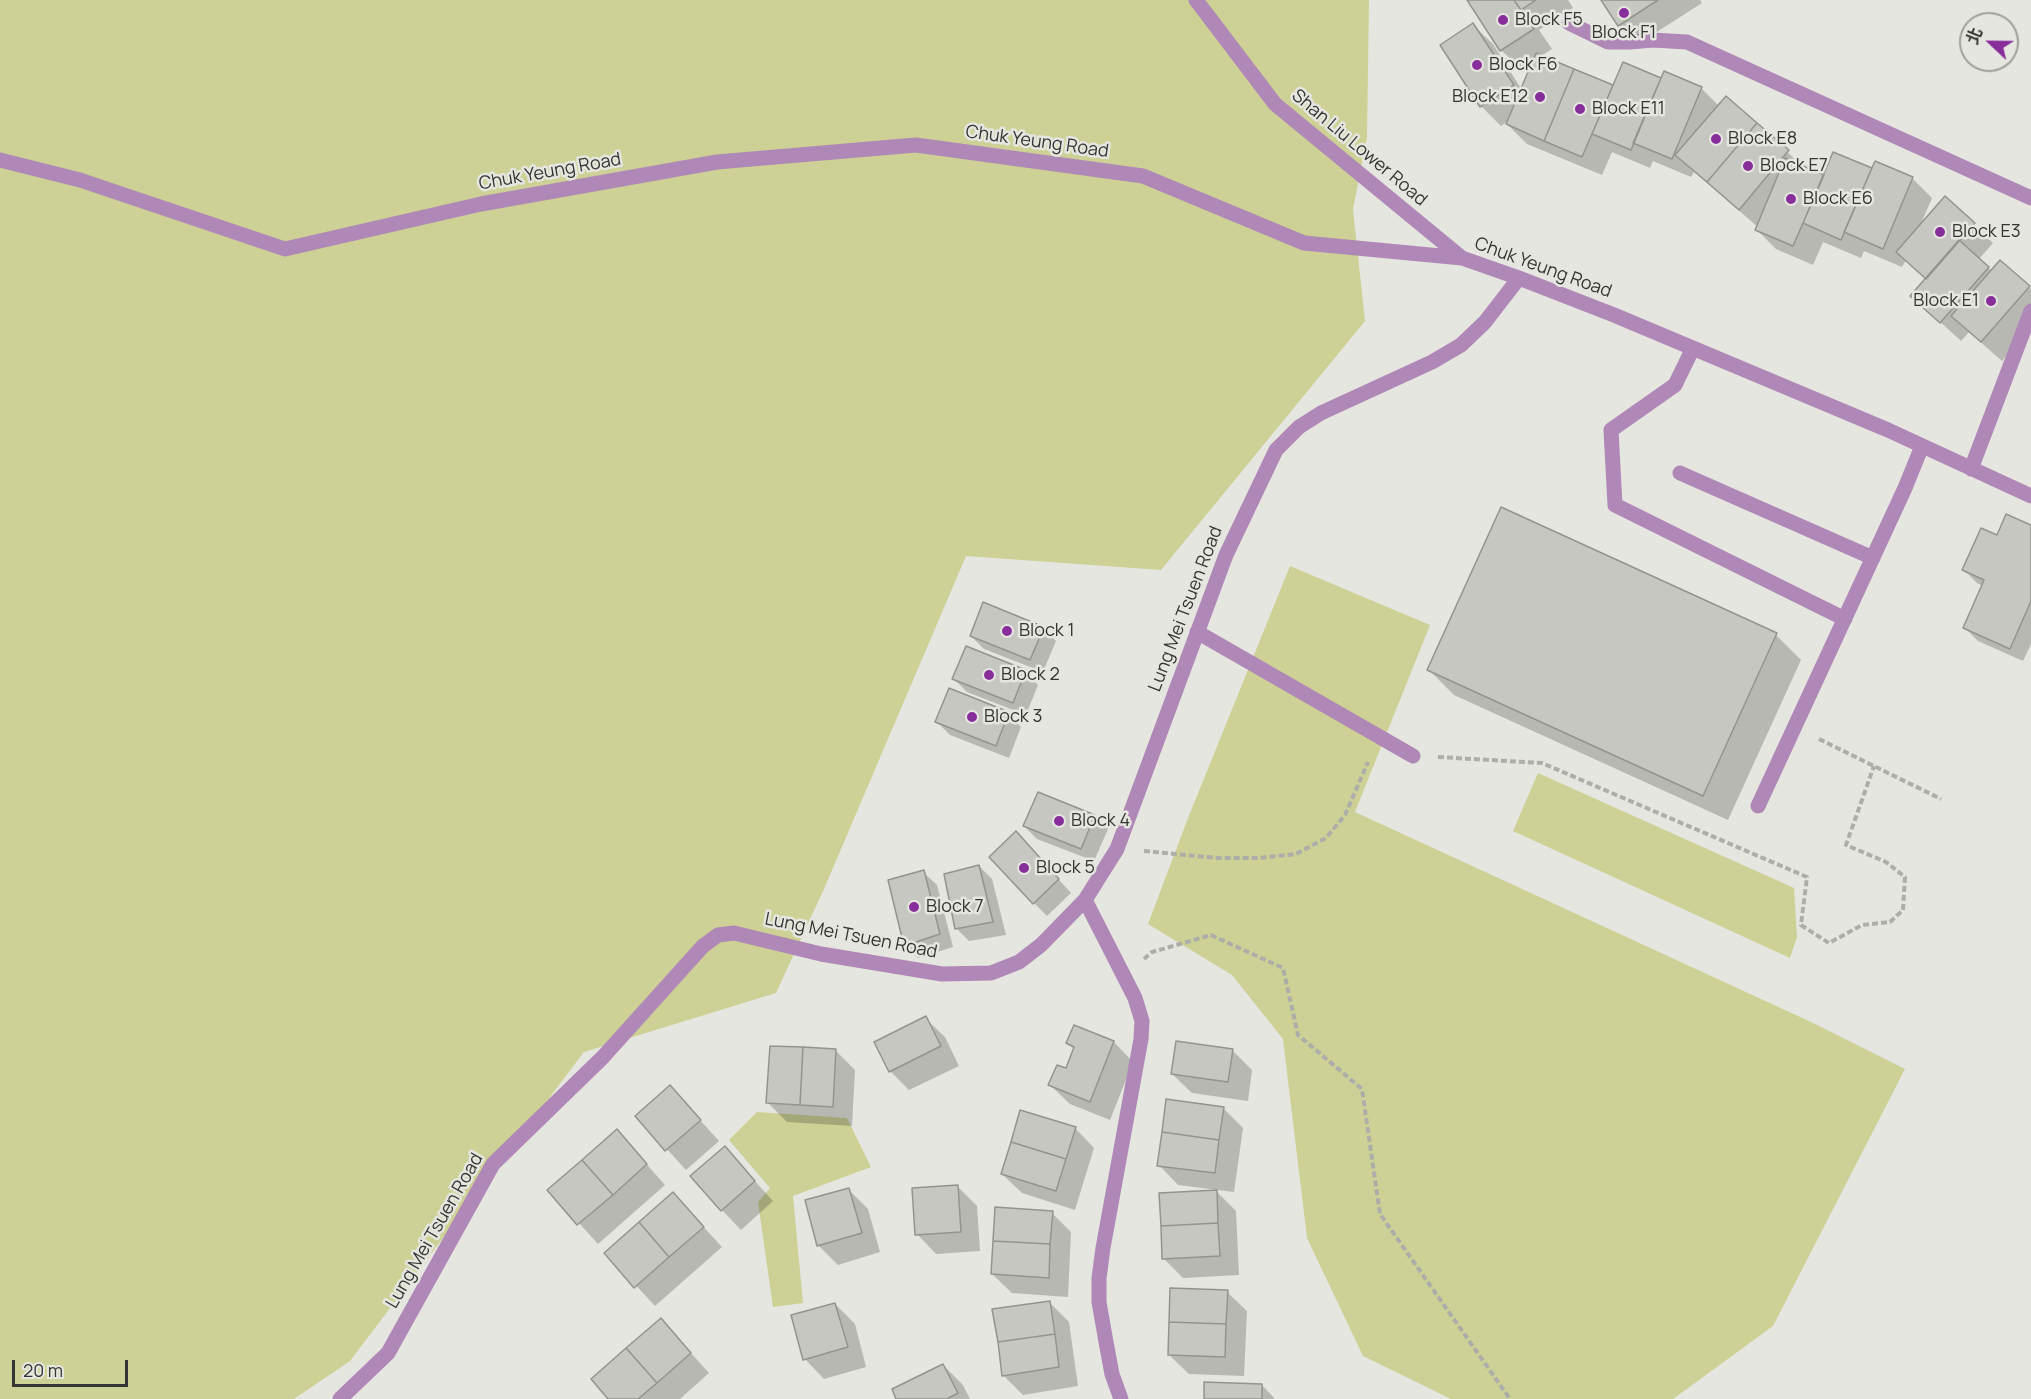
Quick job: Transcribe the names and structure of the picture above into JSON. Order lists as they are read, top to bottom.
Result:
{
  "streets": {
    "street": ["Chuk Yeung Road", "Shan Liu Lower Road", "Lung Mei Tsuen Road"]
  },
  "crossings": [
    ["Chuk Yeung Road", "Shan Liu Lower Road"],
    ["Chuk Yeung Road", "Lung Mei Tsuen Road"]
  ],
  "places": [
    "Block F1",
    "Block F5",
    "Block F6",
    "Block E12",
    "Block E11",
    "Block E8",
    "Block E7",
    "Block E6",
    "Block E3",
    "Block E1",
    "Block 1",
    "Block 2",
    "Block 3",
    "Block 4",
    "Block 5",
    "Block 7"
  ],
  "scale_bar": "20 m",
  "north": "left"
}
